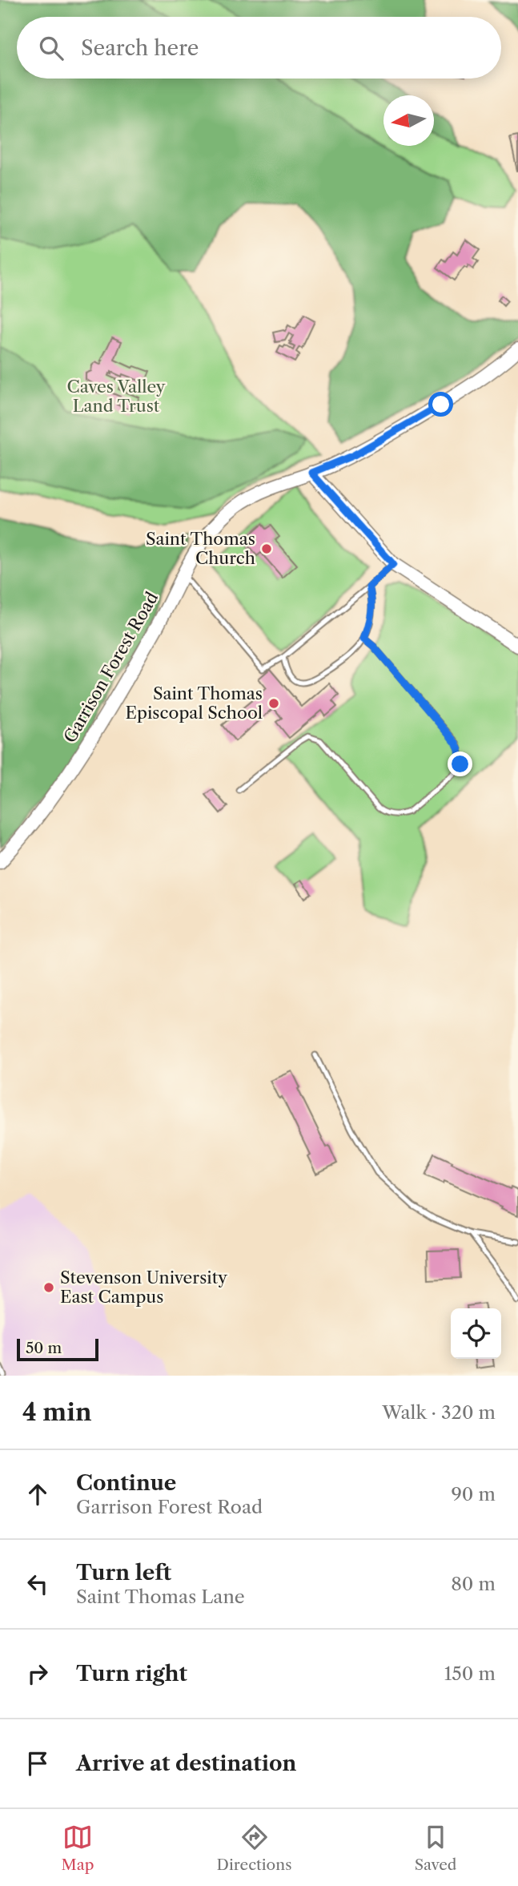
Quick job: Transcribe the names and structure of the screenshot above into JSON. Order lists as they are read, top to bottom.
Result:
{
  "streets": {
    "main road": ["Garrison Forest Road"]
  },
  "parks": ["Caves Valley Land Trust"],
  "places": ["Saint Thomas Church", "Saint Thomas Episcopal School", "Stevenson University East Campus"],
  "scale_bar": "50 m",
  "north": "left",
  "page": {
    "search": "Search here",
    "scale": "50 m",
    "heading": ["4 min", "Walk · 320 m"],
    "list": [
      ["Continue", "Garrison Forest Road", "90 m"],
      ["Turn left", "Saint Thomas Lane", "80 m"],
      ["Turn right", "150 m"],
      "Arrive at destination"
    ],
    "nav": ["Map", "Directions", "Saved"]
  }
}
